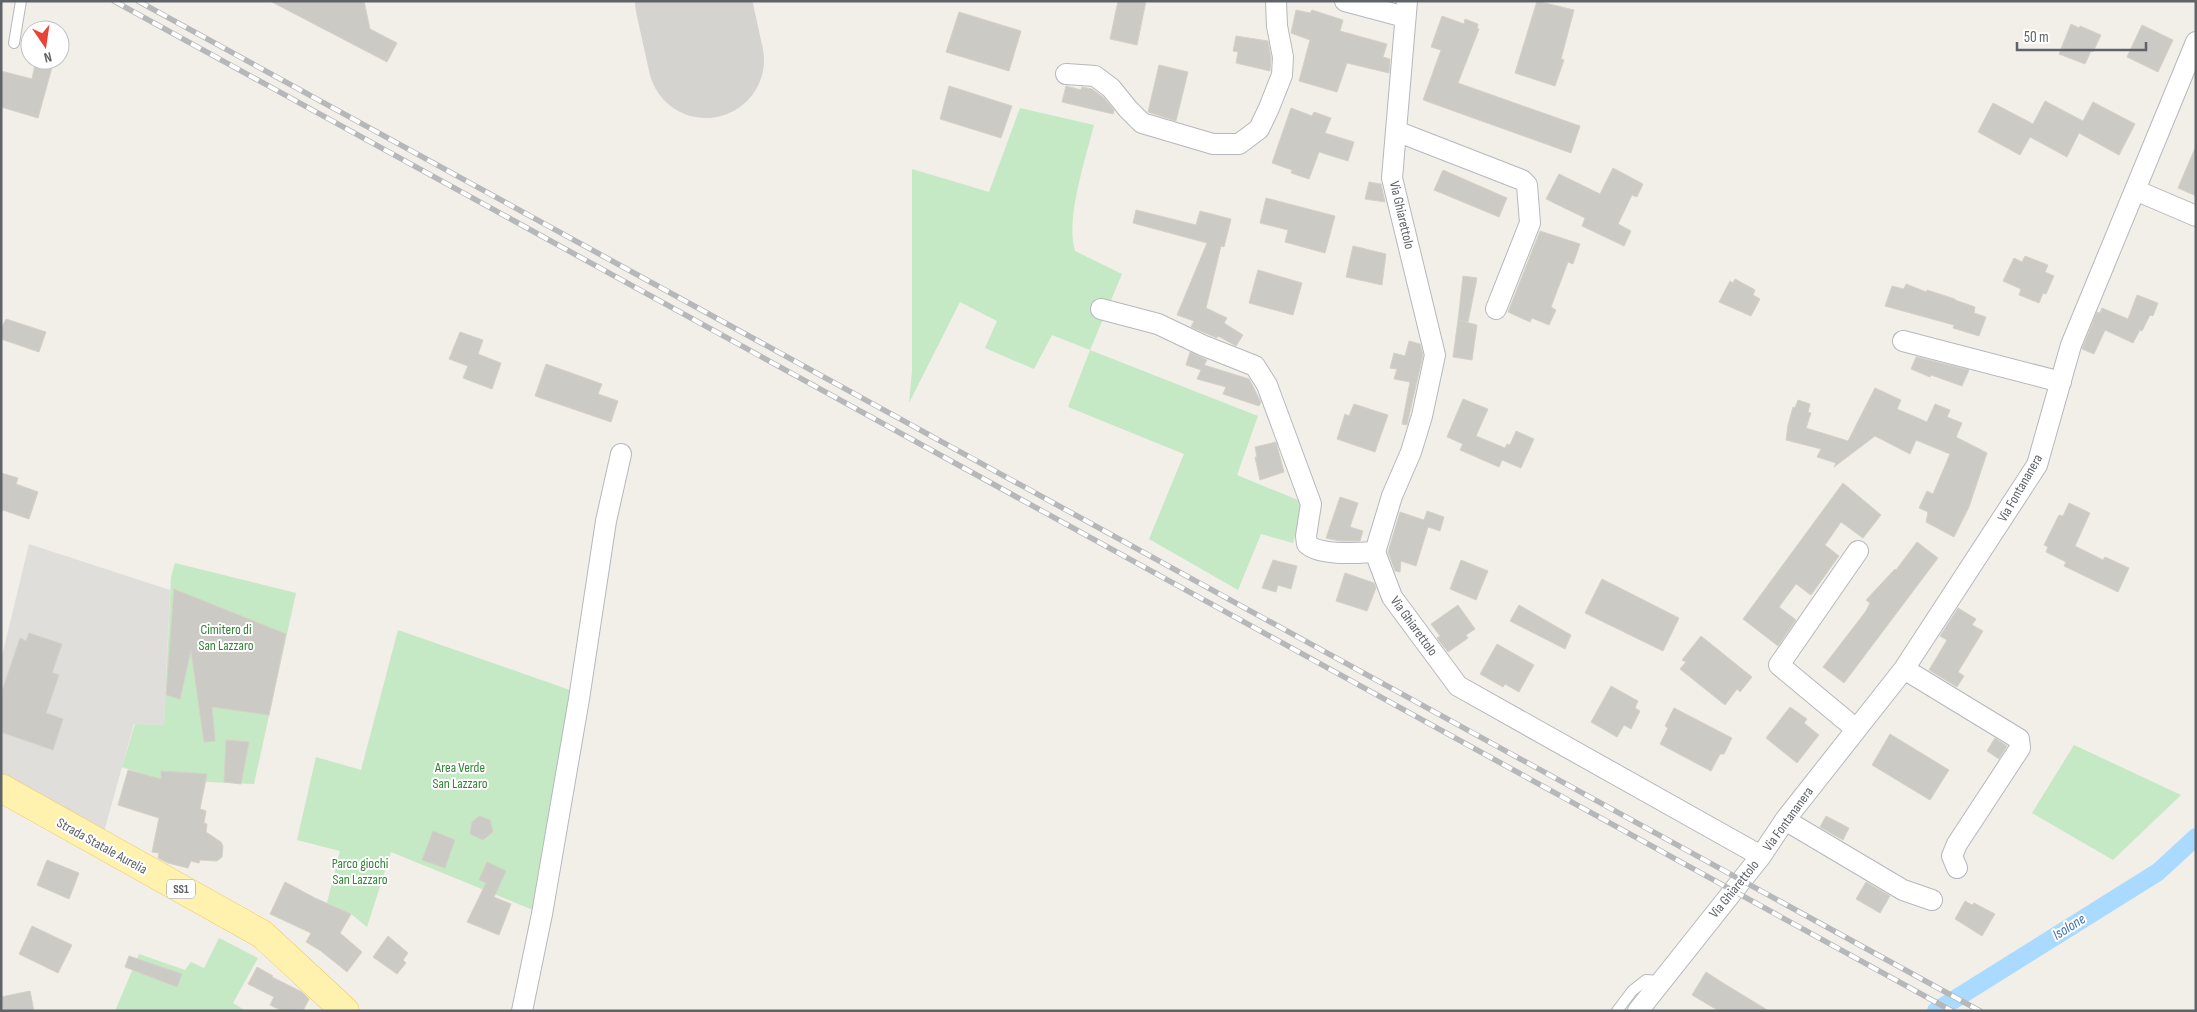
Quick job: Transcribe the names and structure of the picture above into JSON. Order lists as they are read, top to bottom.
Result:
{
  "streets": {
    "main road": ["Strada Statale Aurelia", "SS1"],
    "street": ["Via Ghiarettolo", "Via Fontananera"]
  },
  "crossings": [
    ["Via Ghiarettolo", "Via Fontananera"]
  ],
  "water": ["Isolone"],
  "parks": ["Cimitero di San Lazzaro", "Area Verde San Lazzaro", "Parco giochi San Lazzaro"],
  "scale_bar": "50 m",
  "north": "bottom"
}
